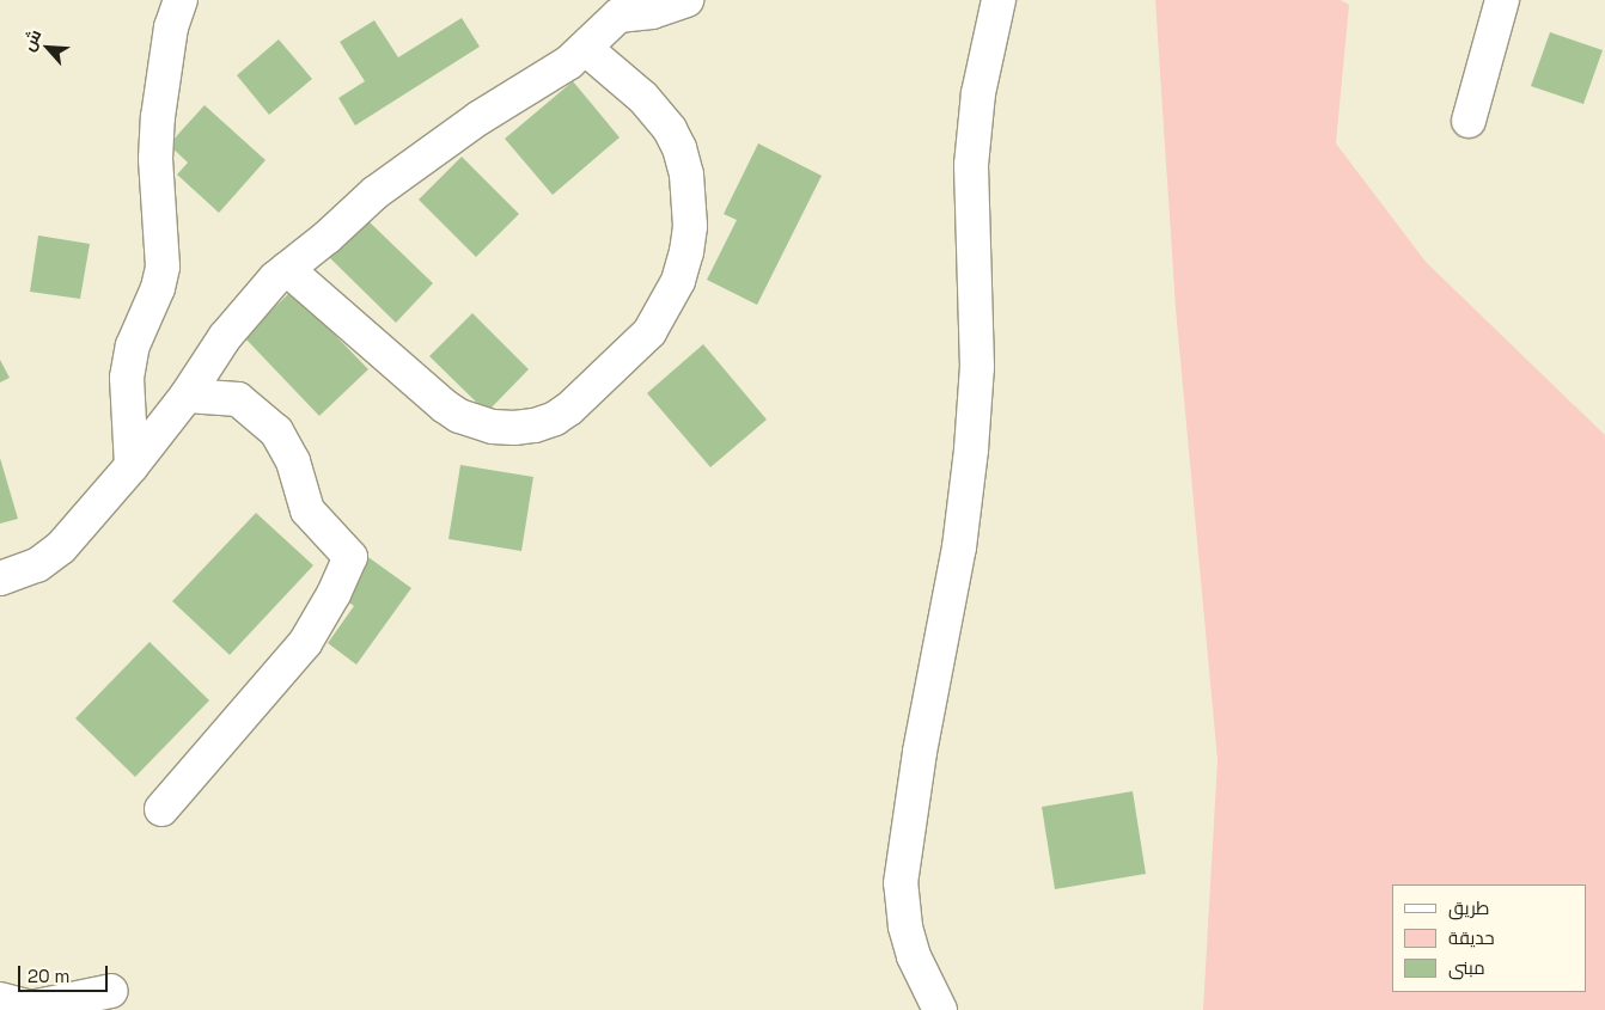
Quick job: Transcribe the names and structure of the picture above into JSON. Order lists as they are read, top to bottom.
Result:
{
  "legend": ["طريق", "حديقة", "مبنى"],
  "scale_bar": "20 m",
  "north": "top left"
}
